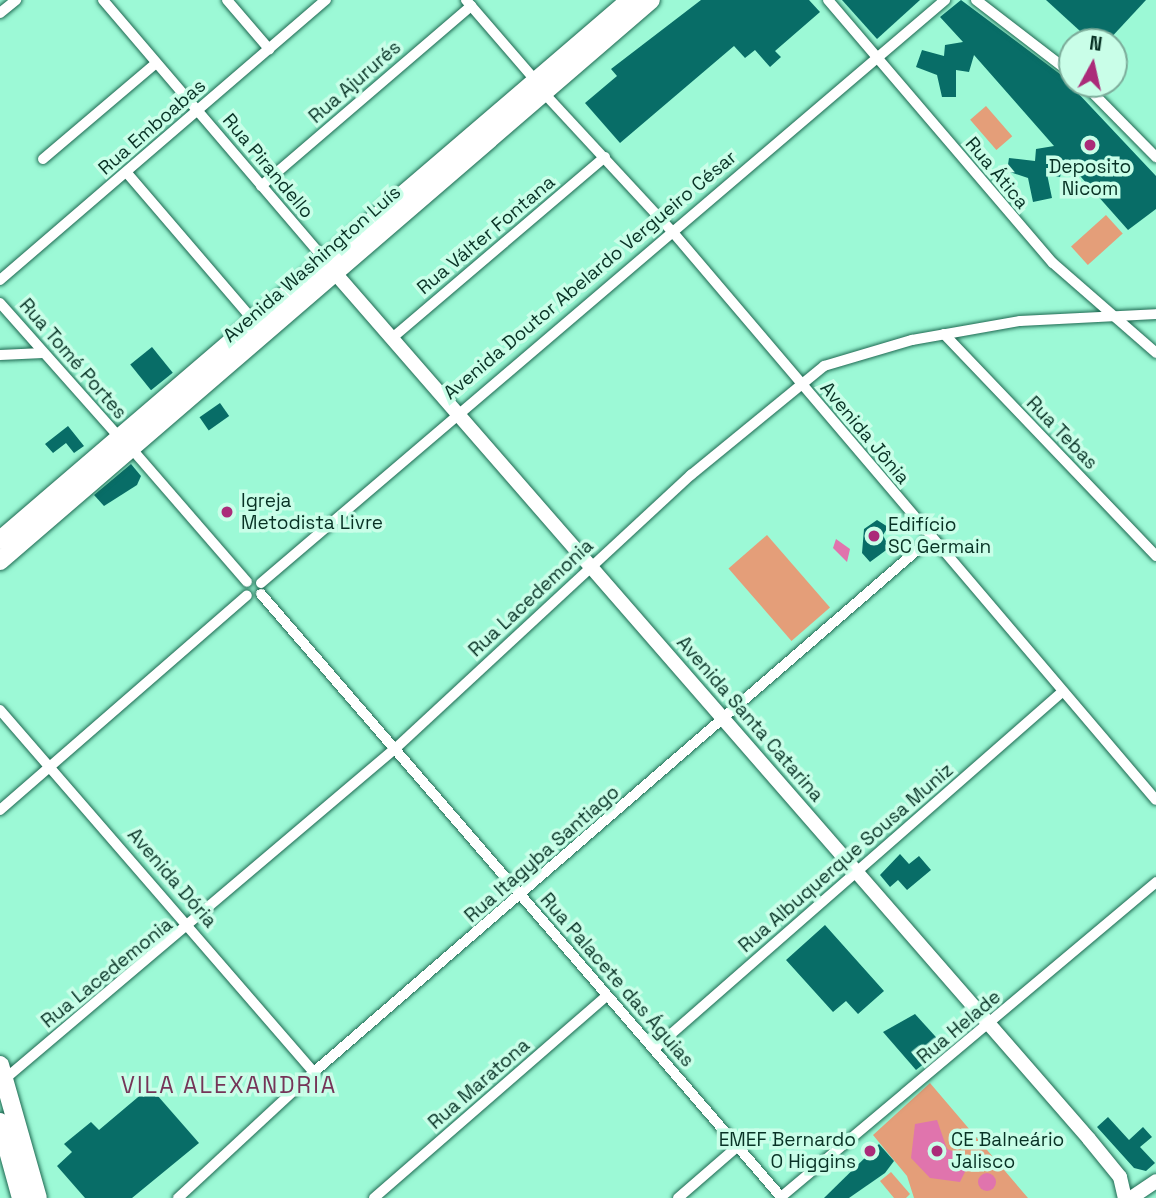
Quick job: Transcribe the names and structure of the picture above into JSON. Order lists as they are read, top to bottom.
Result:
{
  "streets": {
    "highway": ["Avenida Washington Luís"],
    "street": [
      "Rua Ajururés",
      "Rua Emboabas",
      "Rua Pirandello",
      "Rua Ática",
      "Rua Válter Fontana",
      "Avenida Doutor Abelardo Vergueiro César",
      "Rua Tomé Portes",
      "Avenida Jônia",
      "Rua Tebas",
      "Rua Lacedemonia",
      "Avenida Santa Catarina",
      "Rua Itagyba Santiago",
      "Rua Albuquerque Sousa Muniz",
      "Avenida Dória",
      "Rua Palacete das Águias",
      "Rua Helade",
      "Rua Maratona"
    ]
  },
  "crossings": [
    ["Rua Ajururés", "Rua Pirandello"],
    ["Rua Ajururés", "Avenida Jônia"],
    ["Rua Emboabas", "Rua Pirandello"],
    ["Rua Pirandello", "Avenida Washington Luís"],
    ["Rua Pirandello", "Avenida Santa Catarina"],
    ["Rua Ática", "Avenida Doutor Abelardo Vergueiro César"],
    ["Rua Ática", "Rua Lacedemonia"],
    ["Rua Válter Fontana", "Avenida Jônia"],
    ["Rua Válter Fontana", "Avenida Santa Catarina"],
    ["Avenida Washington Luís", "Rua Tomé Portes"],
    ["Avenida Washington Luís", "Avenida Jônia"],
    ["Avenida Washington Luís", "Avenida Santa Catarina"],
    ["Avenida Doutor Abelardo Vergueiro César", "Avenida Jônia"],
    ["Avenida Doutor Abelardo Vergueiro César", "Avenida Santa Catarina"],
    ["Avenida Jônia", "Rua Lacedemonia"],
    ["Avenida Jônia", "Rua Itagyba Santiago"],
    ["Avenida Jônia", "Rua Albuquerque Sousa Muniz"],
    ["Rua Tebas", "Rua Lacedemonia"],
    ["Rua Lacedemonia", "Avenida Santa Catarina"],
    ["Rua Lacedemonia", "Avenida Dória"],
    ["Rua Lacedemonia", "Rua Palacete das Águias"],
    ["Avenida Santa Catarina", "Rua Itagyba Santiago"],
    ["Avenida Santa Catarina", "Rua Albuquerque Sousa Muniz"],
    ["Avenida Santa Catarina", "Rua Helade"],
    ["Rua Itagyba Santiago", "Avenida Dória"],
    ["Rua Itagyba Santiago", "Rua Palacete das Águias"],
    ["Rua Albuquerque Sousa Muniz", "Rua Palacete das Águias"],
    ["Rua Palacete das Águias", "Rua Helade"],
    ["Rua Palacete das Águias", "Rua Maratona"]
  ],
  "districts": ["VILA ALEXANDRIA"],
  "places": [
    "Deposito Nicom",
    "Igreja Metodista Livre",
    "Edifício SC Germain",
    "EMEF Bernardo O Higgins",
    "CE Balneário Jalisco"
  ],
  "north": "top"
}
